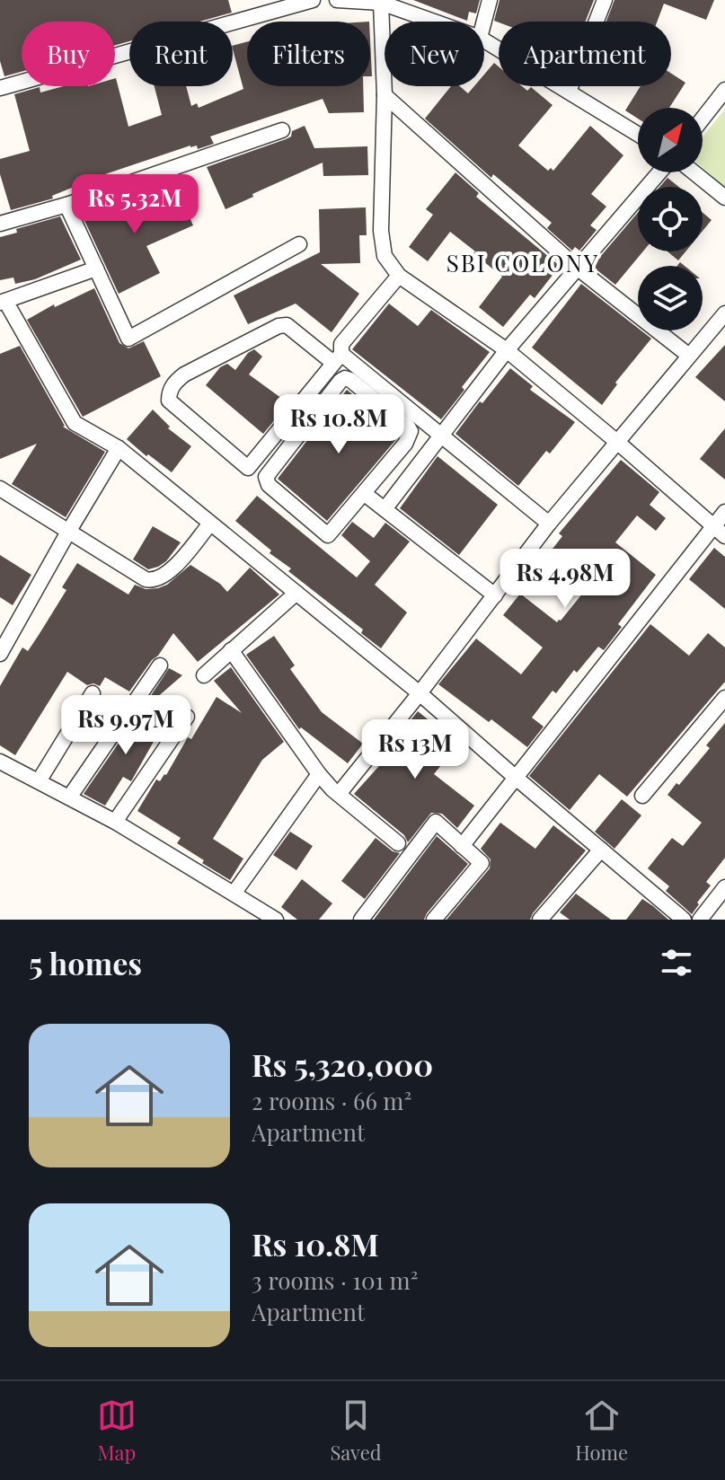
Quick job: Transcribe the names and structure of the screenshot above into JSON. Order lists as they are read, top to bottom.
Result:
{
  "districts": ["SBI COLONY"],
  "north": "top right",
  "page": {
    "chip": [
      "Buy",
      "Rent",
      "Filters",
      "New",
      "Apartment"
    ],
    "price": [
      "Rs 5.32M",
      "Rs 10.8M",
      "Rs 4.98M",
      "Rs 9.97M",
      "Rs 13M"
    ],
    "heading": "5 homes",
    "list": [
      {
        "name": "Rs 5,320,000",
        "note": "2 rooms · 66 m² · Apartment"
      },
      {
        "name": "Rs 10.8M",
        "note": "3 rooms · 101 m² · Apartment"
      }
    ],
    "tabs": ["Map", "Saved", "Home"]
  }
}
